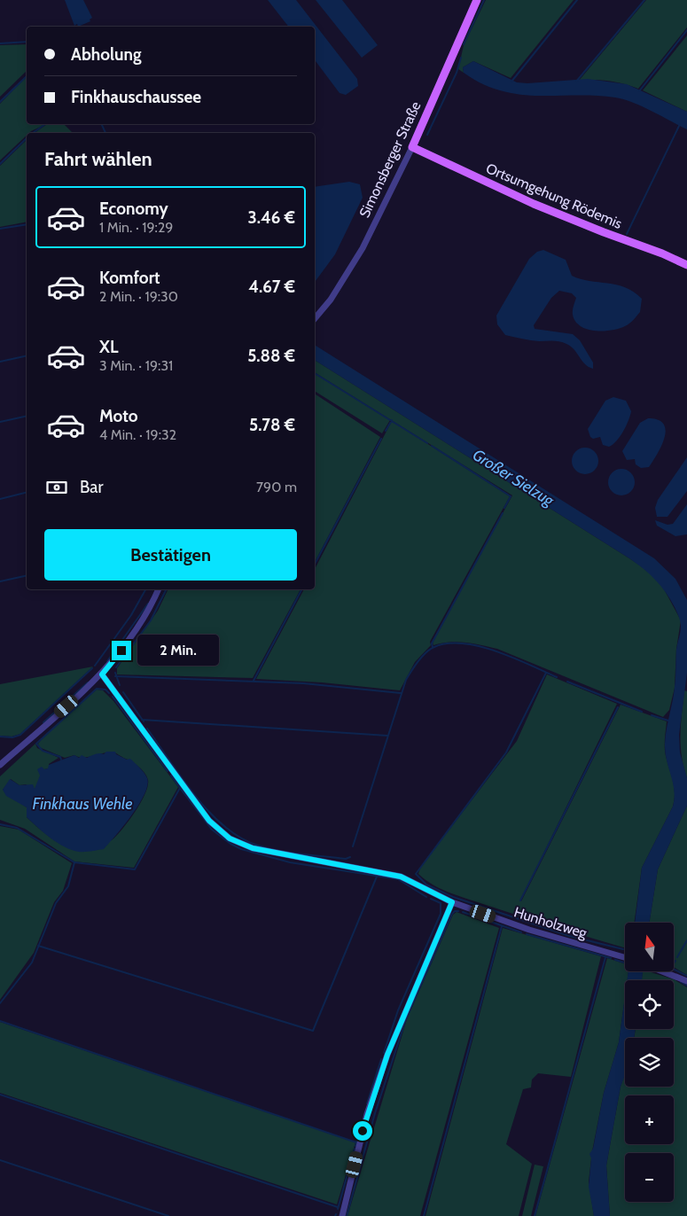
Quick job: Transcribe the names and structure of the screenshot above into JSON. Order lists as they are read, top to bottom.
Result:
{
  "streets": {
    "main road": ["Simonsberger Straße", "Ortsumgehung Rödemis"],
    "street": ["Hunholzweg"]
  },
  "crossings": [
    ["Simonsberger Straße", "Ortsumgehung Rödemis"]
  ],
  "water": ["Großer Sielzug", "Finkhaus Wehle"],
  "north": "top",
  "page": {
    "banner": ["Abholung", "Finkhauschaussee"],
    "heading": "Fahrt wählen",
    "list": [
      {
        "name": "Economy",
        "note": "1 Min. · 19:29",
        "value": "3.46 €"
      },
      {
        "name": "Komfort",
        "note": "2 Min. · 19:30",
        "value": "4.67 €"
      },
      {
        "name": "XL",
        "note": "3 Min. · 19:31",
        "value": "5.88 €"
      },
      {
        "name": "Moto",
        "note": "4 Min. · 19:32",
        "value": "5.78 €"
      }
    ],
    "pay": ["Bar", "790 m"],
    "buttons": "Bestätigen",
    "bubble": "2 Min.",
    "map_buttons": ["+", "−"]
  }
}
